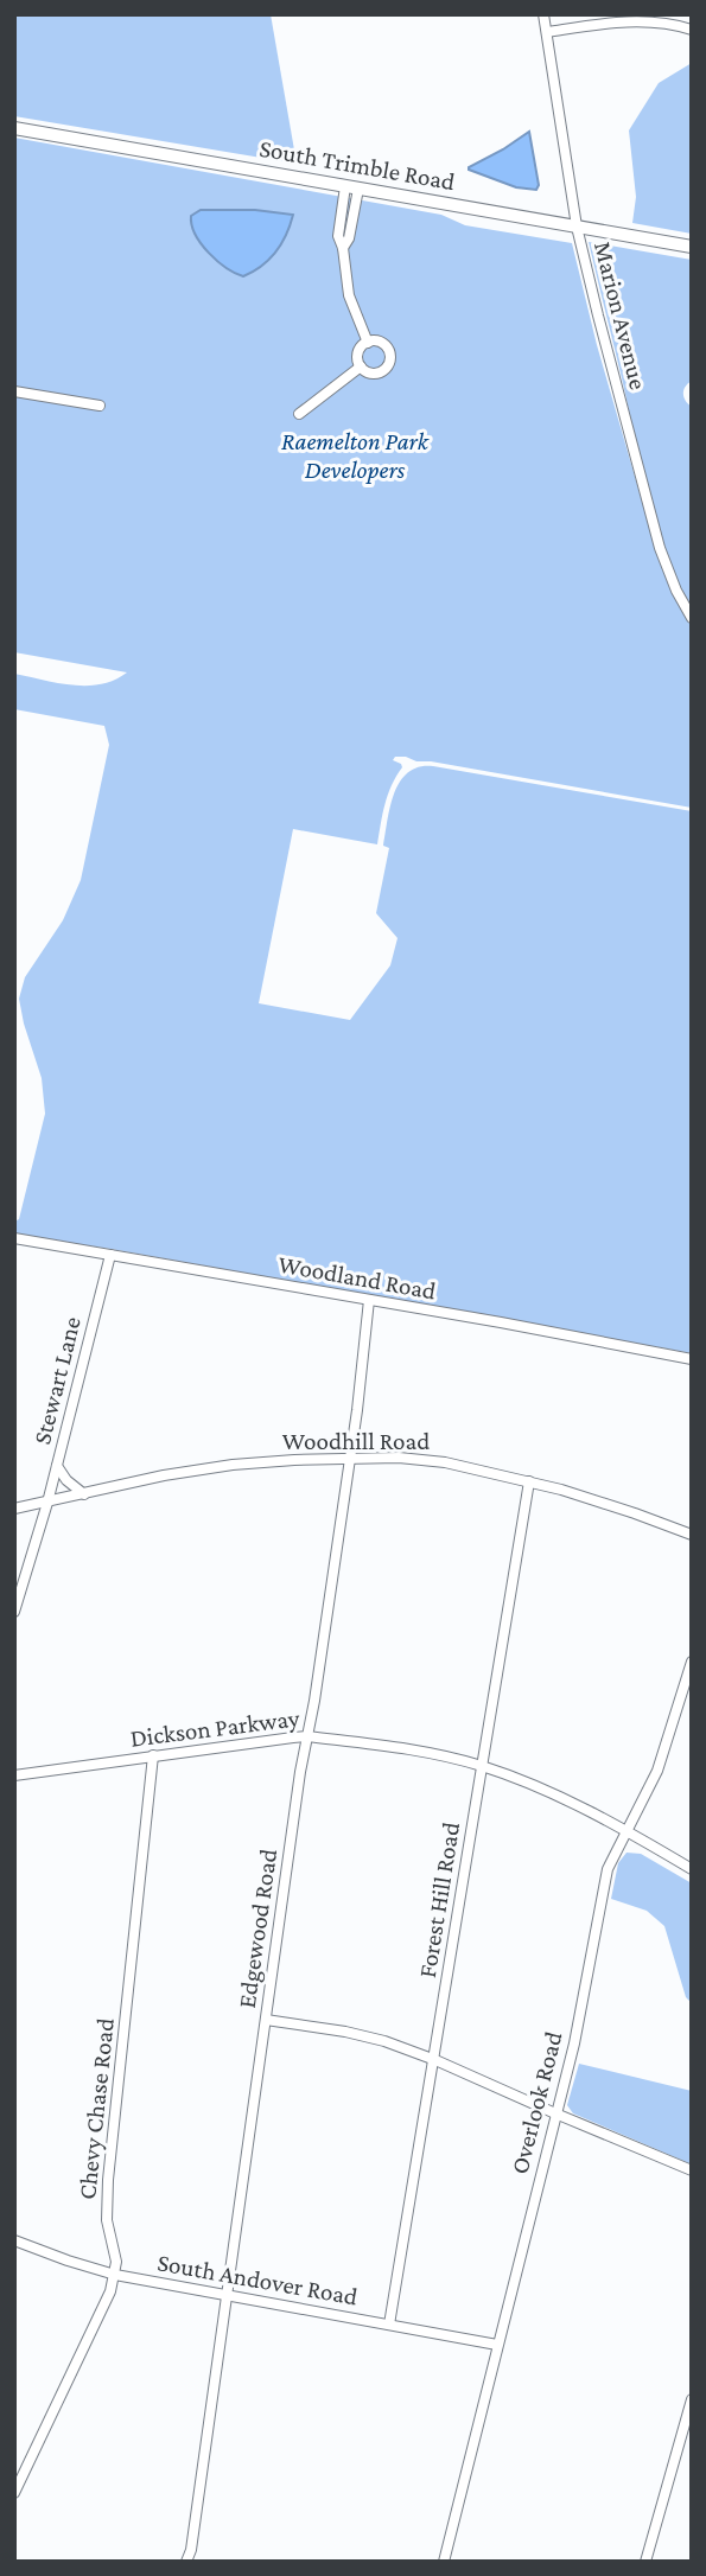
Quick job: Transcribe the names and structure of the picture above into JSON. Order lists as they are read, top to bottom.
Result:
{
  "streets": {
    "main road": ["South Trimble Road"],
    "street": [
      "Marion Avenue",
      "Woodland Road",
      "Stewart Lane",
      "Woodhill Road",
      "Dickson Parkway",
      "Forest Hill Road",
      "Edgewood Road",
      "Overlook Road",
      "Chevy Chase Road",
      "South Andover Road"
    ]
  },
  "crossings": [
    ["South Trimble Road", "Marion Avenue"],
    ["Woodland Road", "Stewart Lane"],
    ["Woodland Road", "Edgewood Road"],
    ["Stewart Lane", "Woodhill Road"],
    ["Woodhill Road", "Forest Hill Road"],
    ["Woodhill Road", "Edgewood Road"],
    ["Dickson Parkway", "Forest Hill Road"],
    ["Dickson Parkway", "Edgewood Road"],
    ["Dickson Parkway", "Overlook Road"],
    ["Dickson Parkway", "Chevy Chase Road"],
    ["Forest Hill Road", "South Andover Road"],
    ["Edgewood Road", "South Andover Road"],
    ["Overlook Road", "South Andover Road"],
    ["Chevy Chase Road", "South Andover Road"]
  ],
  "parks": ["Raemelton Park Developers"]
}
